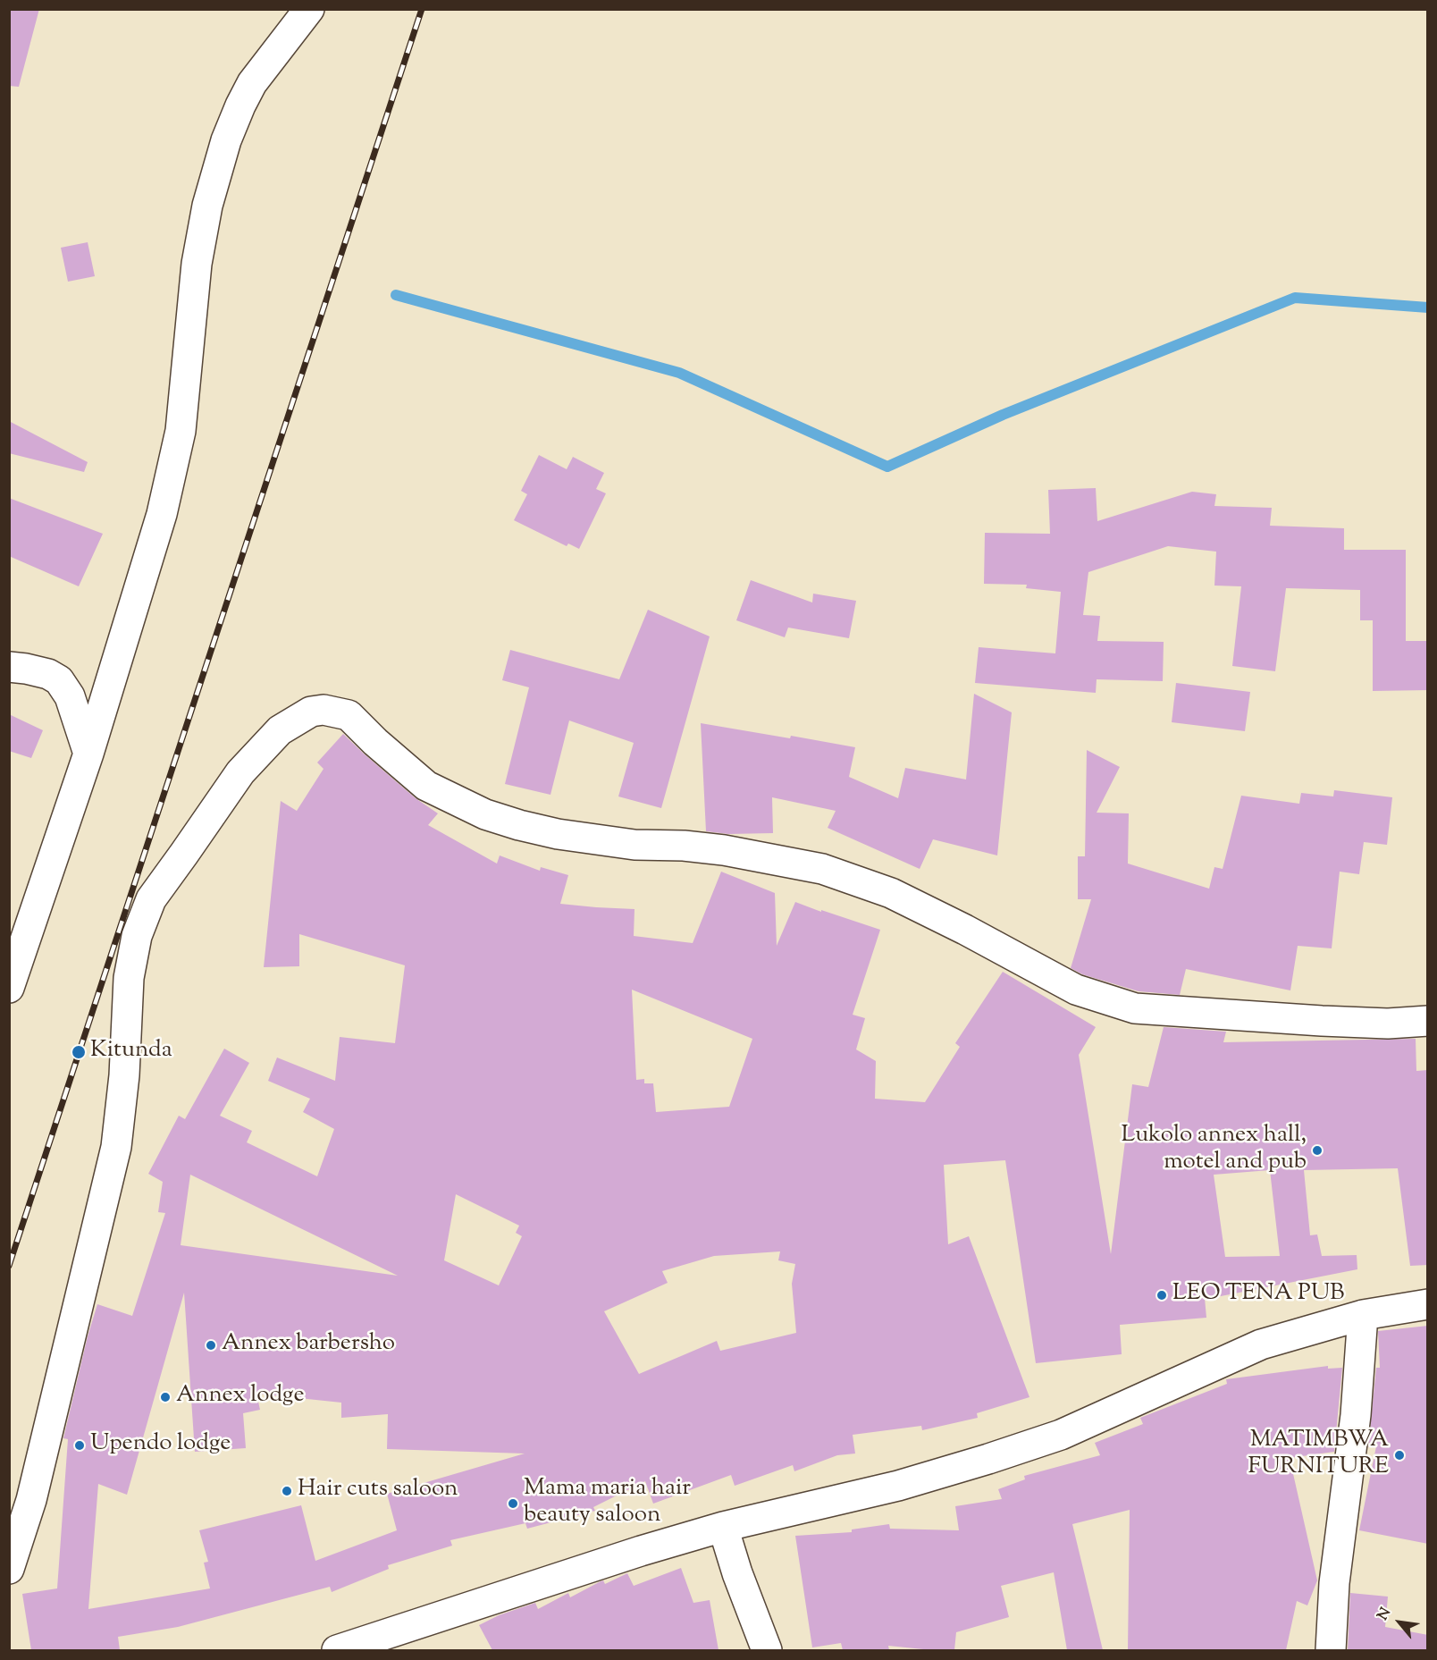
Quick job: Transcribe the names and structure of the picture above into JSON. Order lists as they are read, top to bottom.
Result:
{
  "places": [
    "Kitunda",
    "Lukolo annex hall, motel and pub",
    "LEO TENA PUB",
    "Annex barbersho",
    "Annex lodge",
    "Upendo lodge",
    "MATIMBWA FURNITURE",
    "Hair cuts saloon",
    "Mama maria hair beauty saloon"
  ],
  "north": "top left"
}
